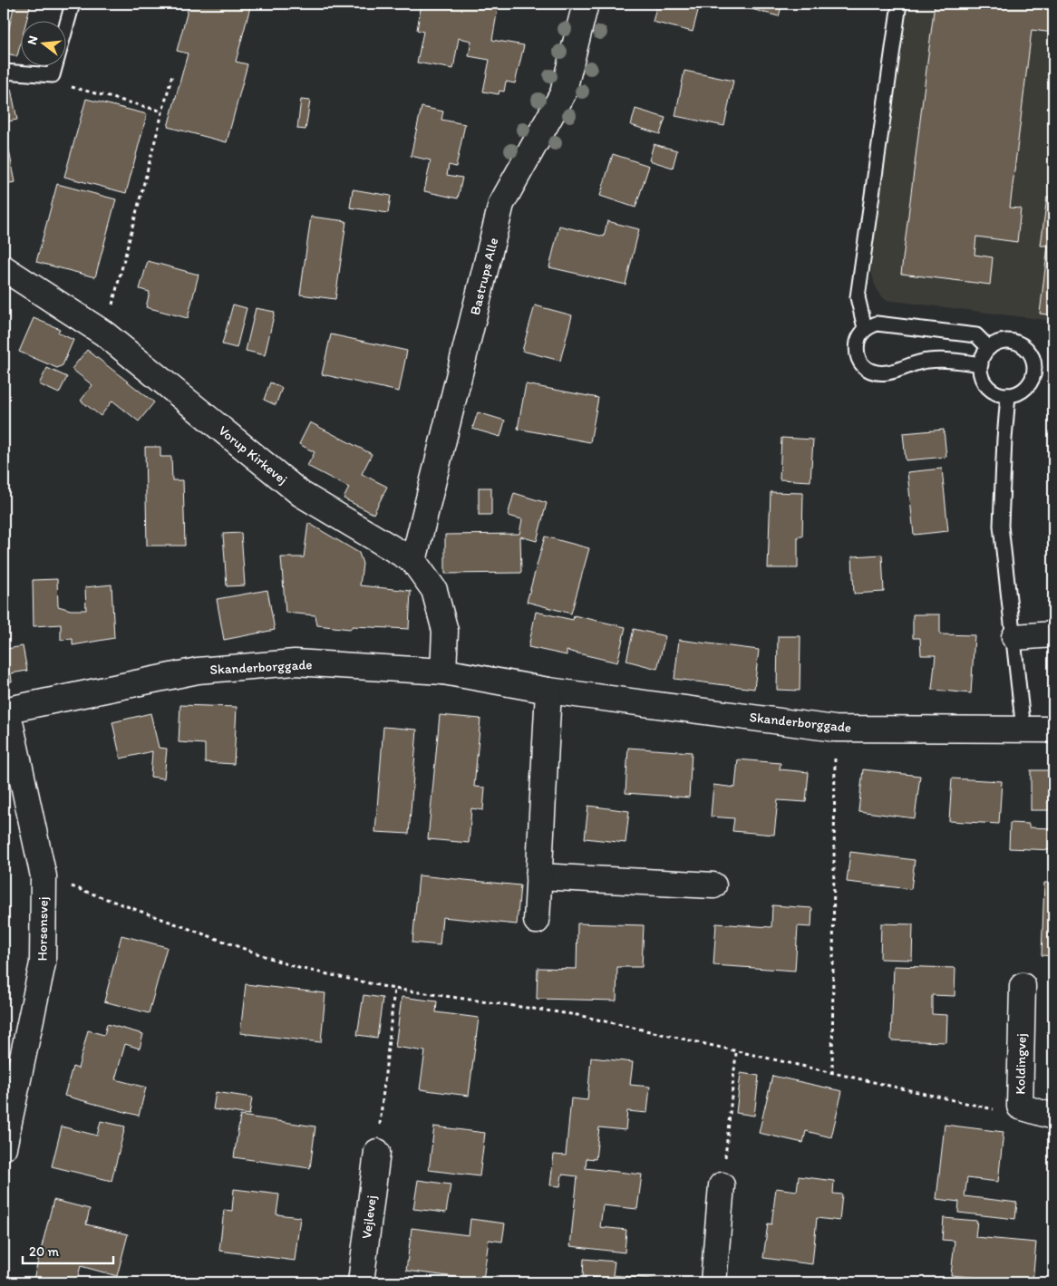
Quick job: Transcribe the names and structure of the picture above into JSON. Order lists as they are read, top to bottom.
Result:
{
  "streets": {
    "street": [
      "Bastrups Alle",
      "Vorup Kirkevej",
      "Skanderborggade",
      "Horsensvej",
      "Koldingvej",
      "Vejlevej"
    ]
  },
  "crossings": [
    ["Bastrups Alle", "Vorup Kirkevej"],
    ["Vorup Kirkevej", "Skanderborggade"],
    ["Skanderborggade", "Horsensvej"]
  ],
  "scale_bar": "20 m",
  "north": "left"
}
